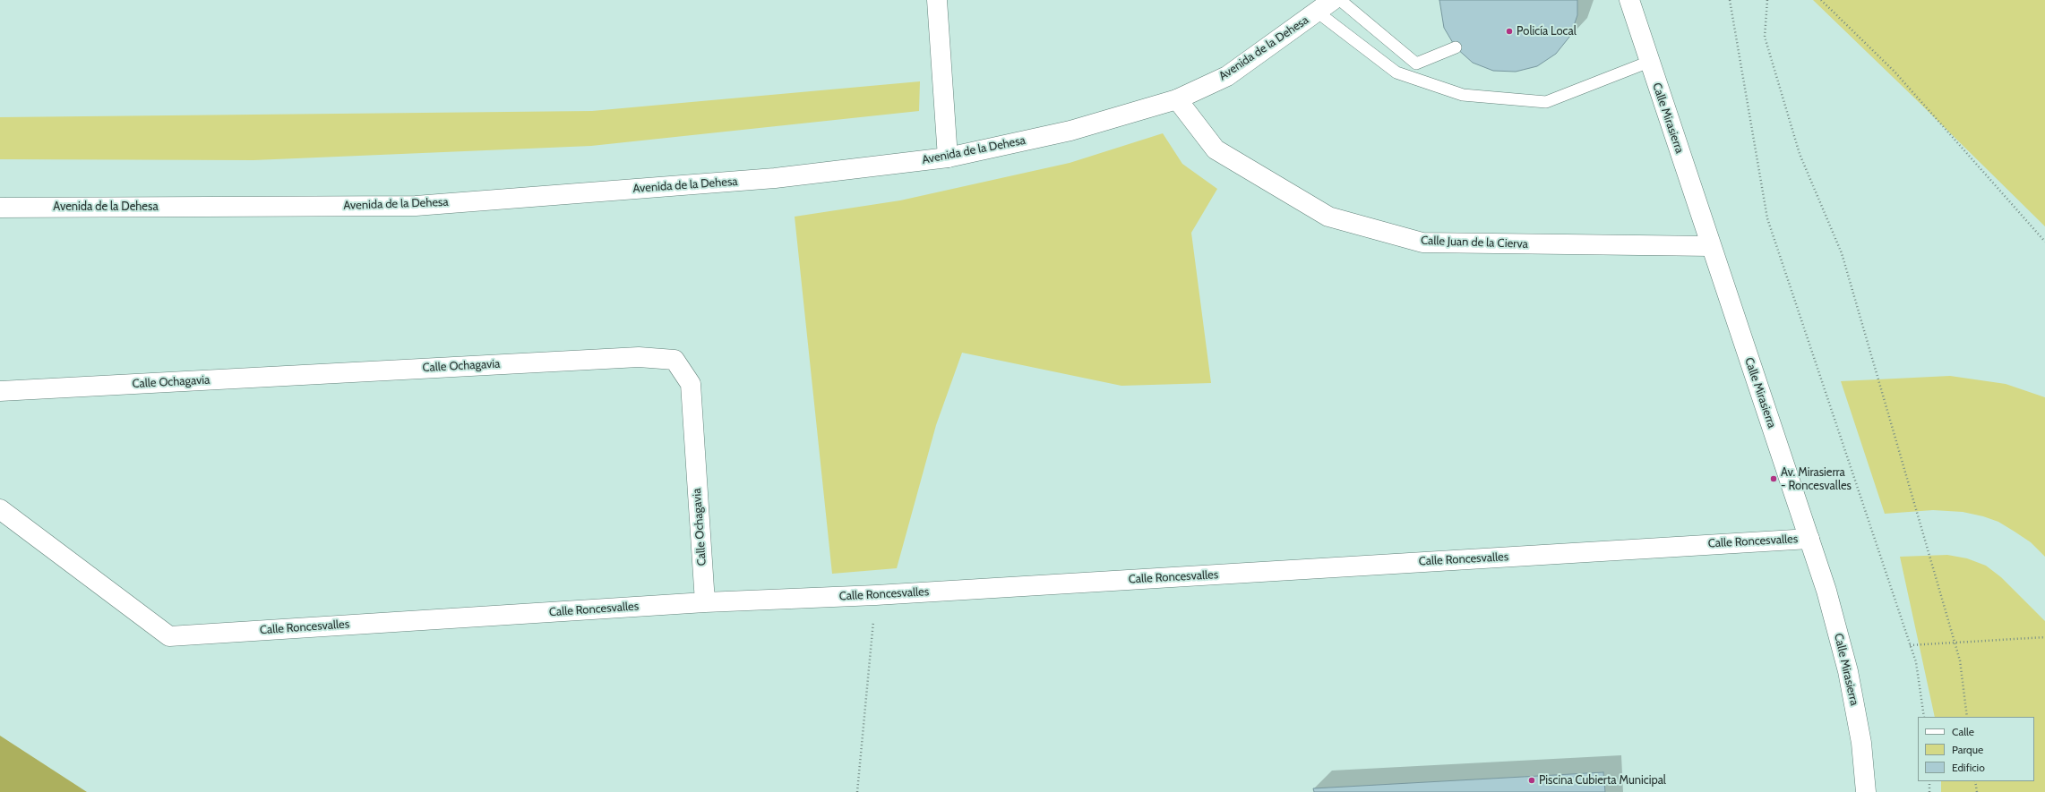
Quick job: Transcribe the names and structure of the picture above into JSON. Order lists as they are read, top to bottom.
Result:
{
  "streets": {
    "street": [
      "Avenida de la Dehesa",
      "Calle Mirasierra",
      "Calle Juan de la Cierva",
      "Calle Ochagavia",
      "Calle Roncesvalles"
    ]
  },
  "crossings": [
    ["Avenida de la Dehesa", "Calle Juan de la Cierva"],
    ["Calle Mirasierra", "Calle Juan de la Cierva"],
    ["Calle Mirasierra", "Calle Roncesvalles"],
    ["Calle Ochagavia", "Calle Roncesvalles"]
  ],
  "places": ["Policía Local", "Av. Mirasierra - Roncesvalles", "Piscina Cubierta Municipal"],
  "legend": ["Calle", "Parque", "Edificio"]
}
